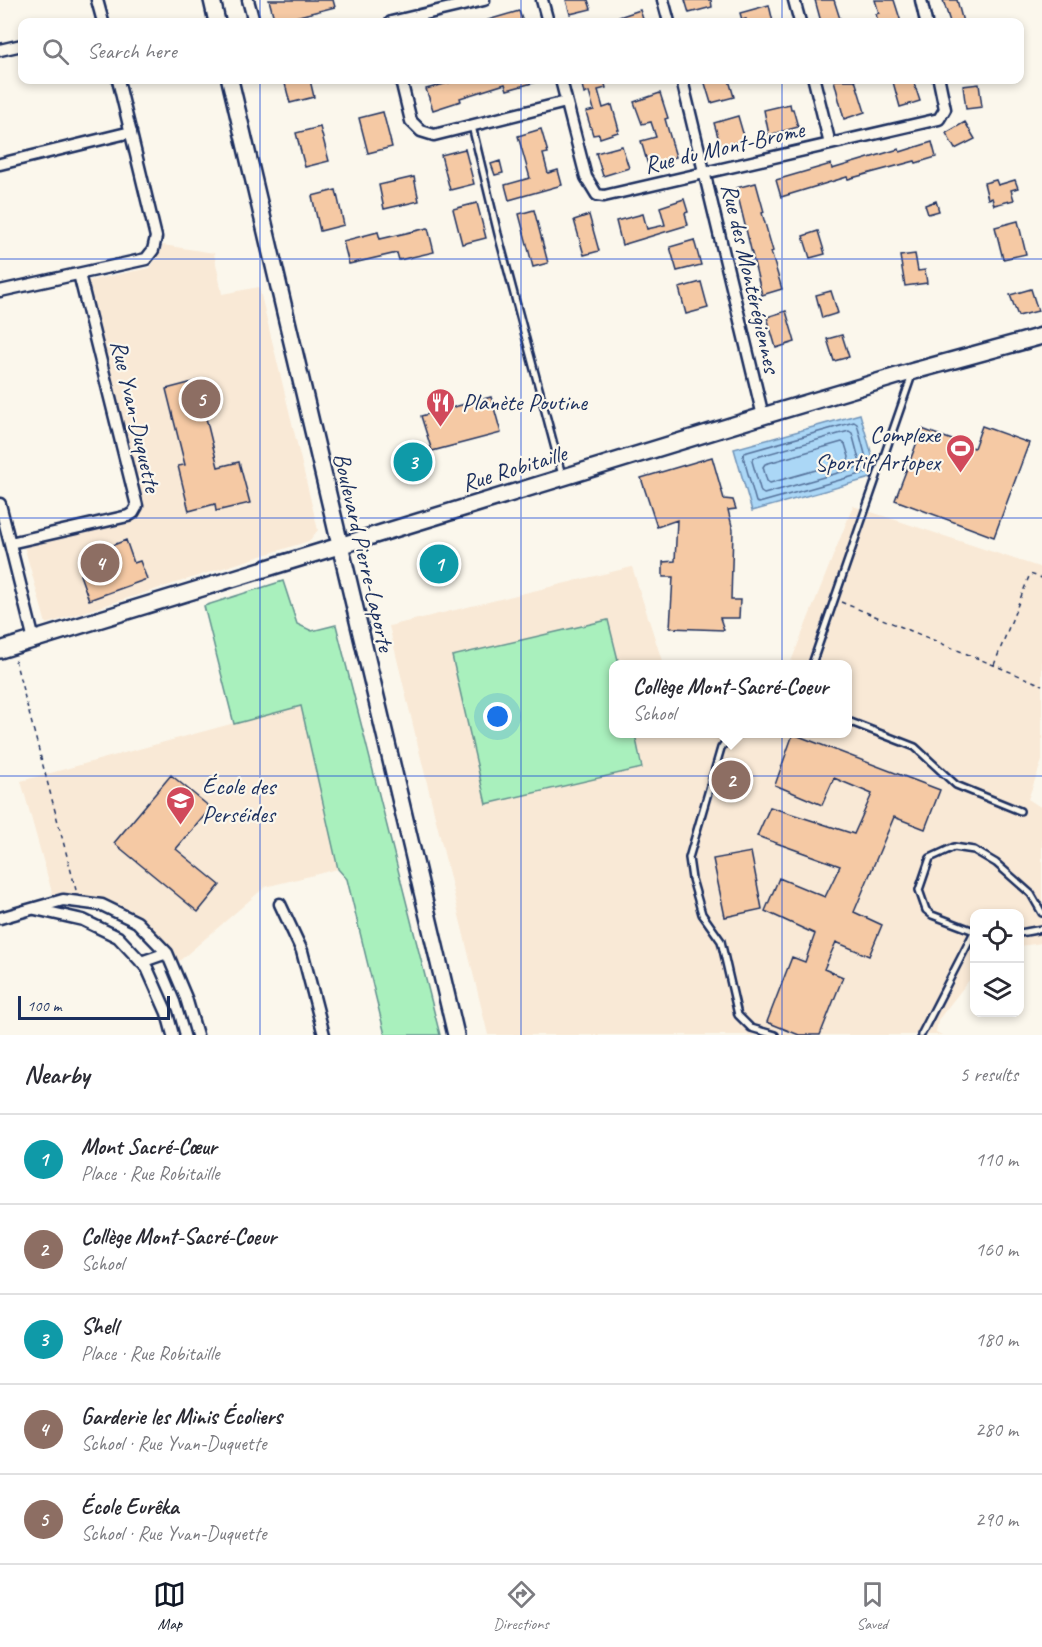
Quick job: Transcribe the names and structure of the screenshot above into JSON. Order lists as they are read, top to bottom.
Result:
{
  "streets": {
    "street": [
      "Rue du Mont-Brome",
      "Rue des Montérégiennes",
      "Rue Yvan-Duquette",
      "Rue Robitaille",
      "Boulevard Pierre-Laporte"
    ]
  },
  "crossings": [
    ["Rue du Mont-Brome", "Rue des Montérégiennes"],
    ["Rue des Montérégiennes", "Rue Robitaille"],
    ["Rue Robitaille", "Boulevard Pierre-Laporte"]
  ],
  "places": {
    "restaurant": ["Planète Poutine"],
    "sports": ["Complexe Sportif Artopex"],
    "school or university": ["École des Perséides"]
  },
  "scale_bar": "100 m",
  "page": {
    "search": "Search here",
    "pins": [
      "5",
      "3",
      "4",
      "1",
      "2"
    ],
    "popup": ["Collège Mont-Sacré-Coeur", "School"],
    "scale": "100 m",
    "heading": ["Nearby", "5 results"],
    "list": [
      {
        "mark": "1",
        "name": "Mont Sacré-Cœur",
        "note": "Place · Rue Robitaille",
        "value": "110 m"
      },
      {
        "mark": "2",
        "name": "Collège Mont-Sacré-Coeur",
        "note": "School",
        "value": "160 m"
      },
      {
        "mark": "3",
        "name": "Shell",
        "note": "Place · Rue Robitaille",
        "value": "180 m"
      },
      {
        "mark": "4",
        "name": "Garderie les Minis Écoliers",
        "note": "School · Rue Yvan-Duquette",
        "value": "280 m"
      },
      {
        "mark": "5",
        "name": "École Eurêka",
        "note": "School · Rue Yvan-Duquette",
        "value": "290 m"
      }
    ],
    "nav": ["Map", "Directions", "Saved"]
  }
}
